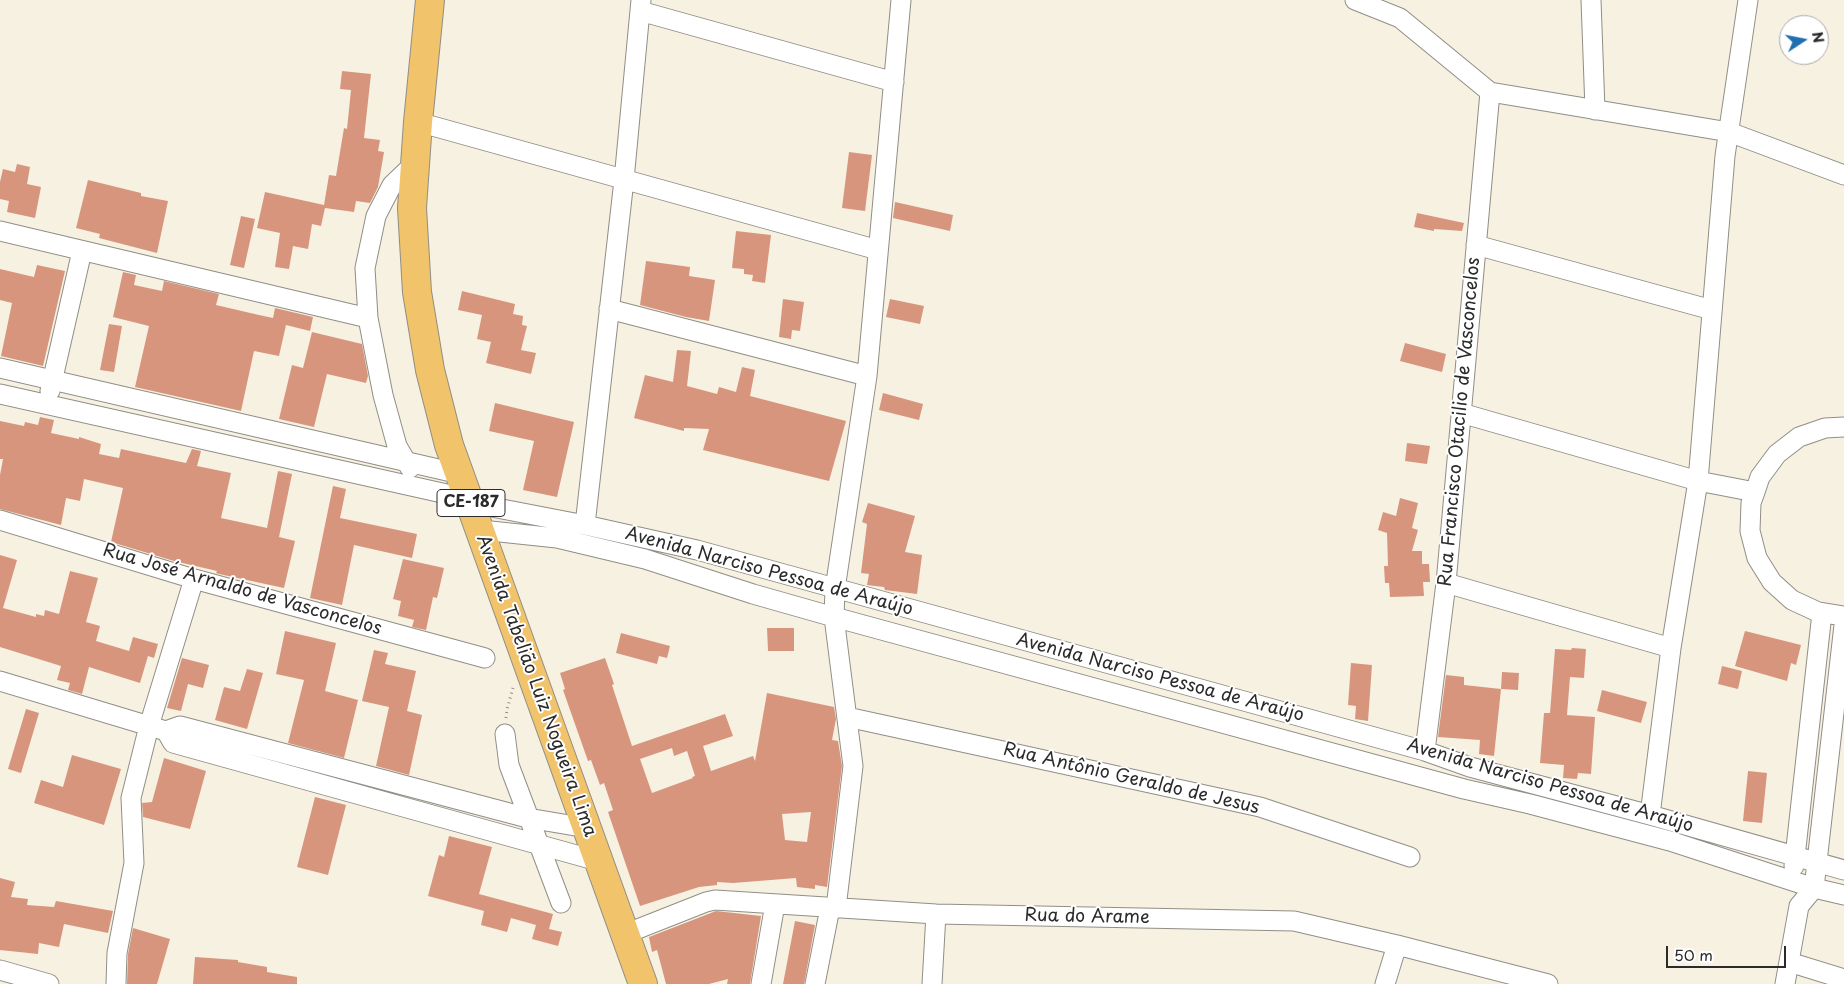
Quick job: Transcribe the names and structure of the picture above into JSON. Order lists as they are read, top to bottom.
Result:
{
  "streets": {
    "highway": ["CE-187", "Avenida Tabelião Luiz Nogueira Lima"],
    "street": [
      "Rua Francisco Otacilio de Vasconcelos",
      "Avenida Narciso Pessoa de Araújo",
      "Rua José Arnaldo de Vasconcelos",
      "Rua Antônio Geraldo de Jesus",
      "Rua do Arame"
    ]
  },
  "crossings": [
    ["Rua Francisco Otacilio de Vasconcelos", "Avenida Narciso Pessoa de Araújo"],
    ["Avenida Narciso Pessoa de Araújo", "Avenida Tabelião Luiz Nogueira Lima"],
    ["Avenida Tabelião Luiz Nogueira Lima", "Rua do Arame"]
  ],
  "scale_bar": "50 m",
  "north": "right"
}
